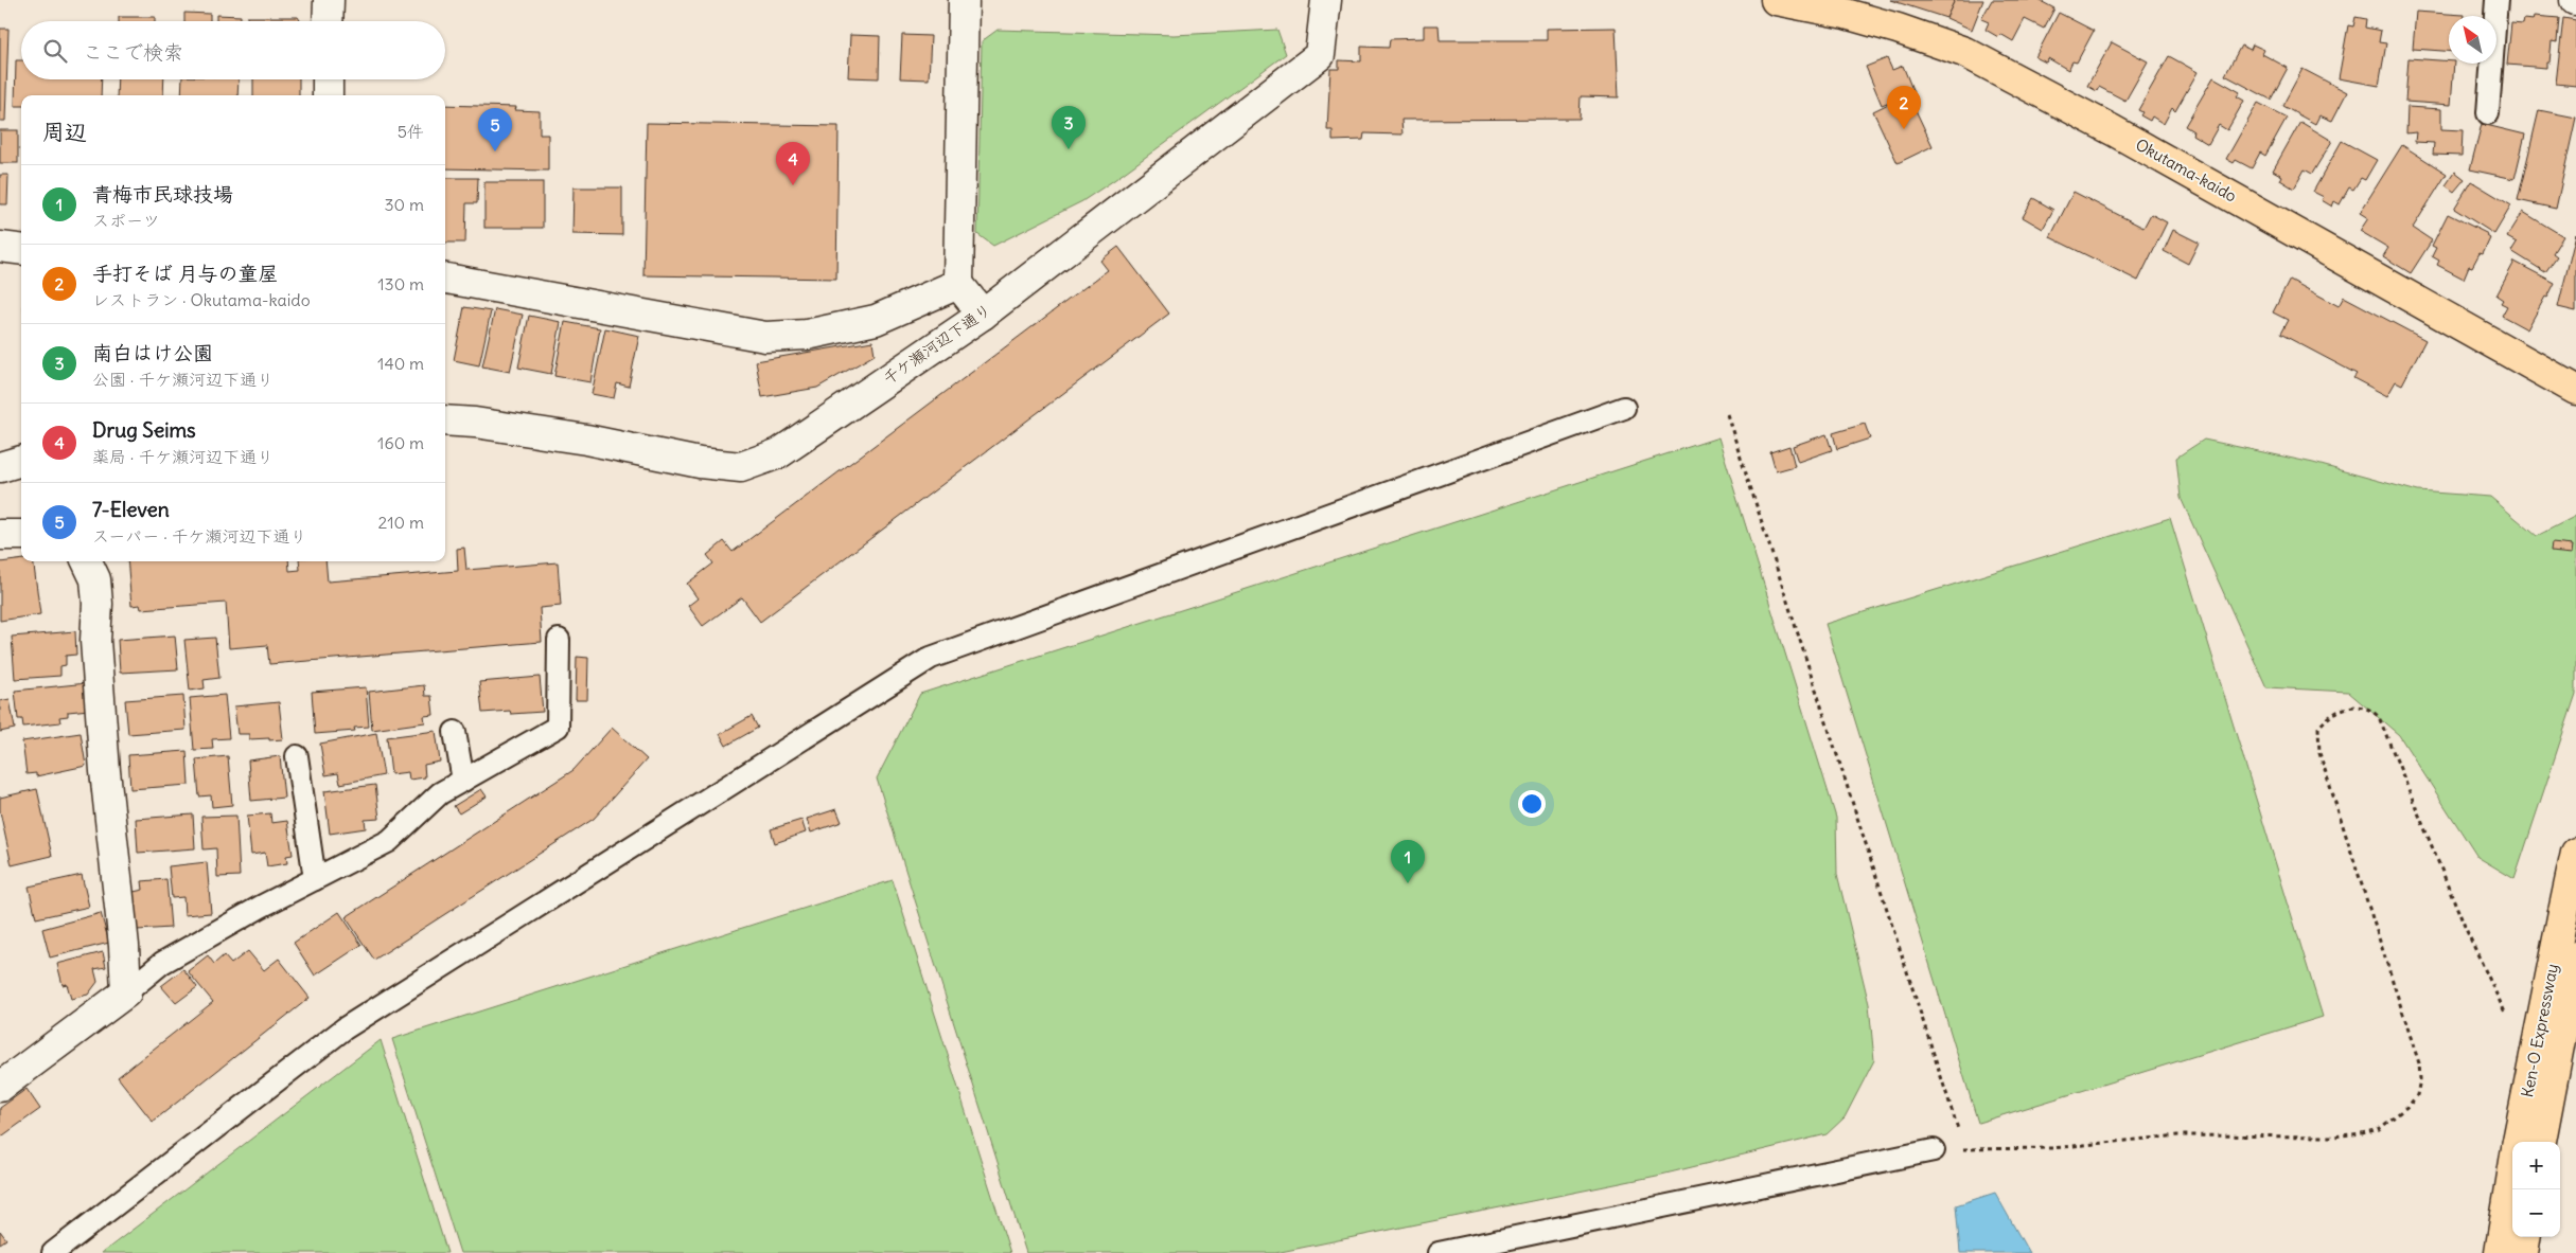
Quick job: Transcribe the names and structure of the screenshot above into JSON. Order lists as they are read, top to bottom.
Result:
{
  "streets": {
    "main road": ["Okutama-kaido", "Ken-O Expressway"],
    "street": ["千ケ瀬河辺下通り"]
  },
  "north": "top left",
  "page": {
    "search": "ここで検索",
    "pins": [
      "2",
      "3",
      "5",
      "4",
      "1"
    ],
    "heading": ["周辺", "5件"],
    "list": [
      {
        "mark": "1",
        "name": "青梅市民球技場",
        "note": "スポーツ",
        "value": "30 m"
      },
      {
        "mark": "2",
        "name": "手打そば 月与の童屋",
        "note": "レストラン · Okutama-kaido",
        "value": "130 m"
      },
      {
        "mark": "3",
        "name": "南白はけ公園",
        "note": "公園 · 千ケ瀬河辺下通り",
        "value": "140 m"
      },
      {
        "mark": "4",
        "name": "Drug Seims",
        "note": "薬局 · 千ケ瀬河辺下通り",
        "value": "160 m"
      },
      {
        "mark": "5",
        "name": "7-Eleven",
        "note": "スーパー · 千ケ瀬河辺下通り",
        "value": "210 m"
      }
    ],
    "map_buttons": ["+", "−"]
  }
}
